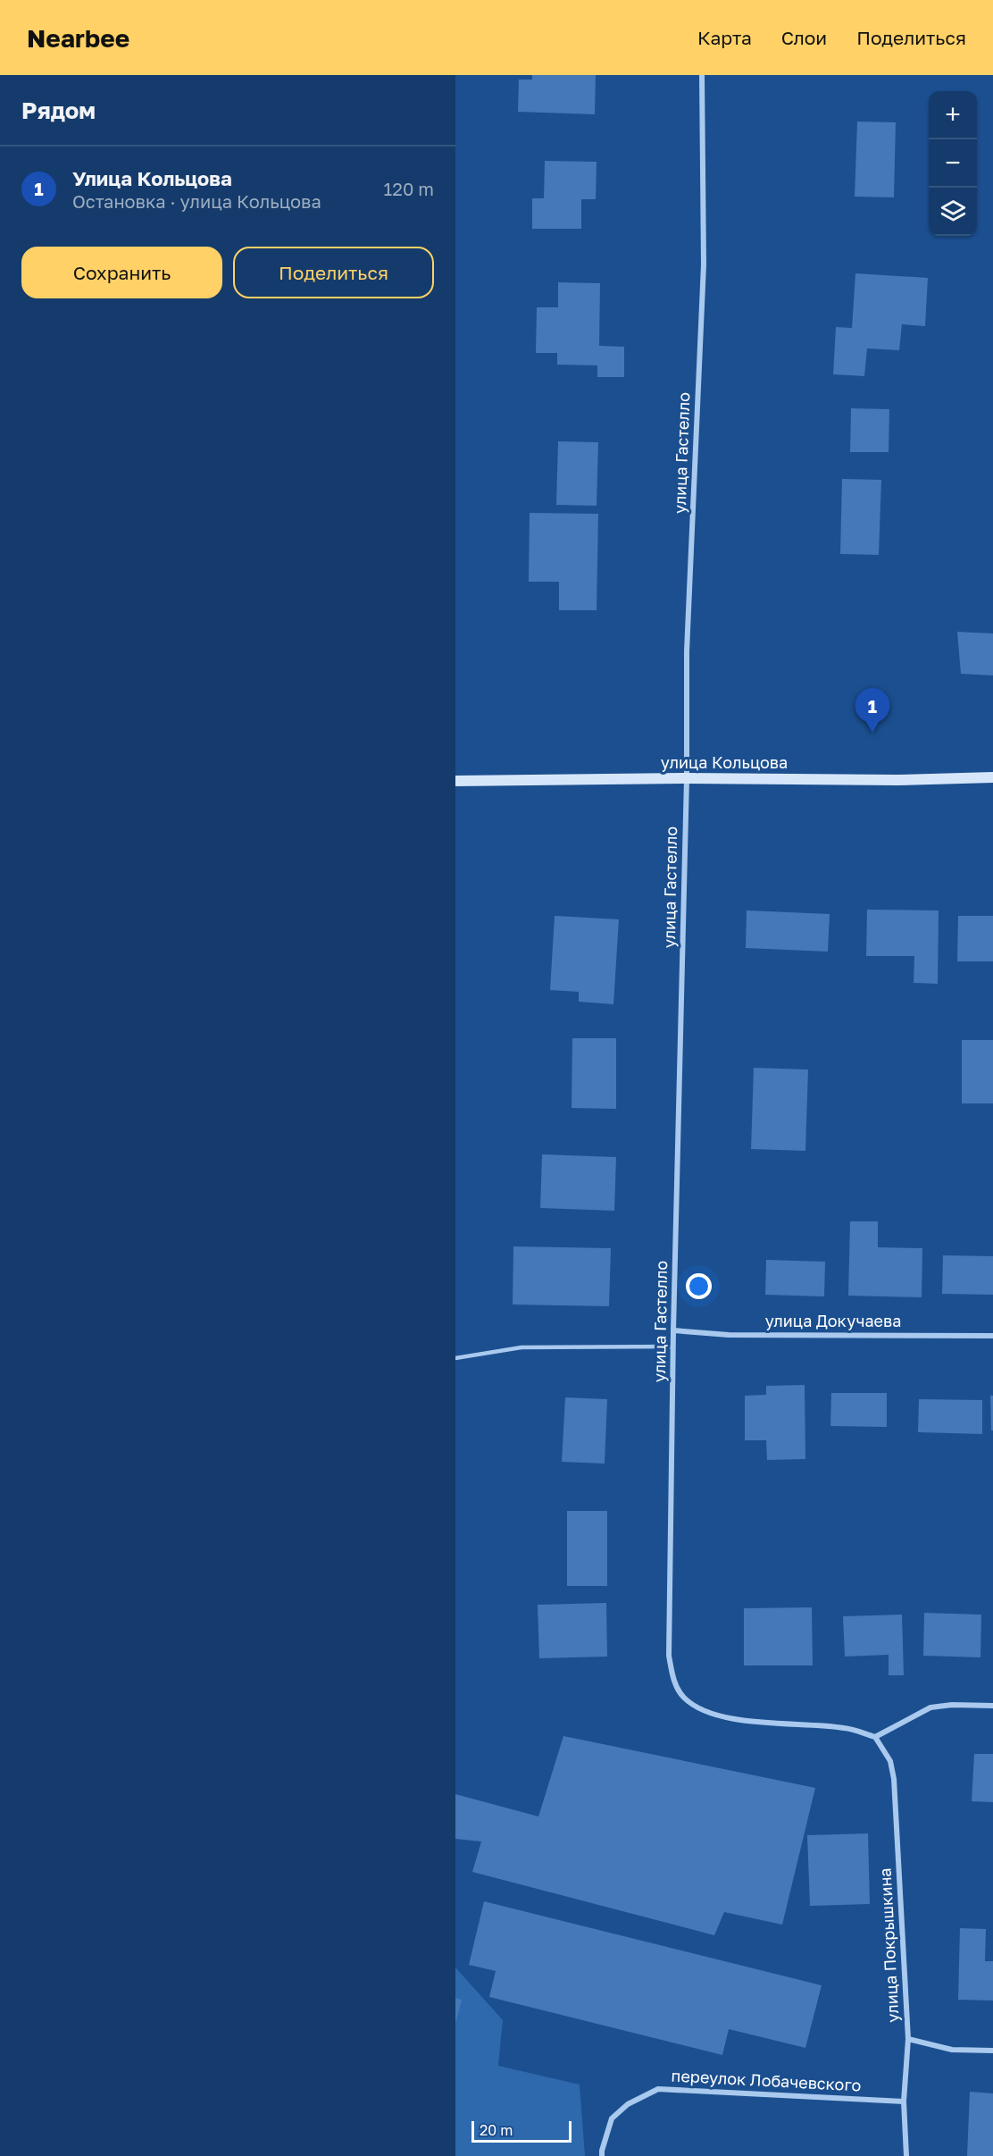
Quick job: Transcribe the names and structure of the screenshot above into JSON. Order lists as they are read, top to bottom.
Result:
{
  "streets": {
    "main road": ["улица Кольцова"],
    "street": [
      "улица Гастелло",
      "улица Докучаева",
      "улица Покрышкина",
      "переулок Лобачевского"
    ]
  },
  "crossings": [
    ["улица Гастелло", "улица Кольцова"],
    ["улица Гастелло", "улица Докучаева"],
    ["улица Гастелло", "улица Покрышкина"],
    ["улица Покрышкина", "переулок Лобачевского"]
  ],
  "scale_bar": "20 m",
  "page": {
    "header": "Nearbee",
    "nav": ["Карта", "Слои", "Поделиться"],
    "heading": "Рядом",
    "map_buttons": ["+", "−"],
    "list": [
      {
        "mark": "1",
        "name": "Улица Кольцова",
        "note": "Остановка · улица Кольцова",
        "value": "120 m"
      }
    ],
    "buttons": ["Сохранить", "Поделиться"],
    "pins": "1",
    "scale": "20 m"
  }
}
